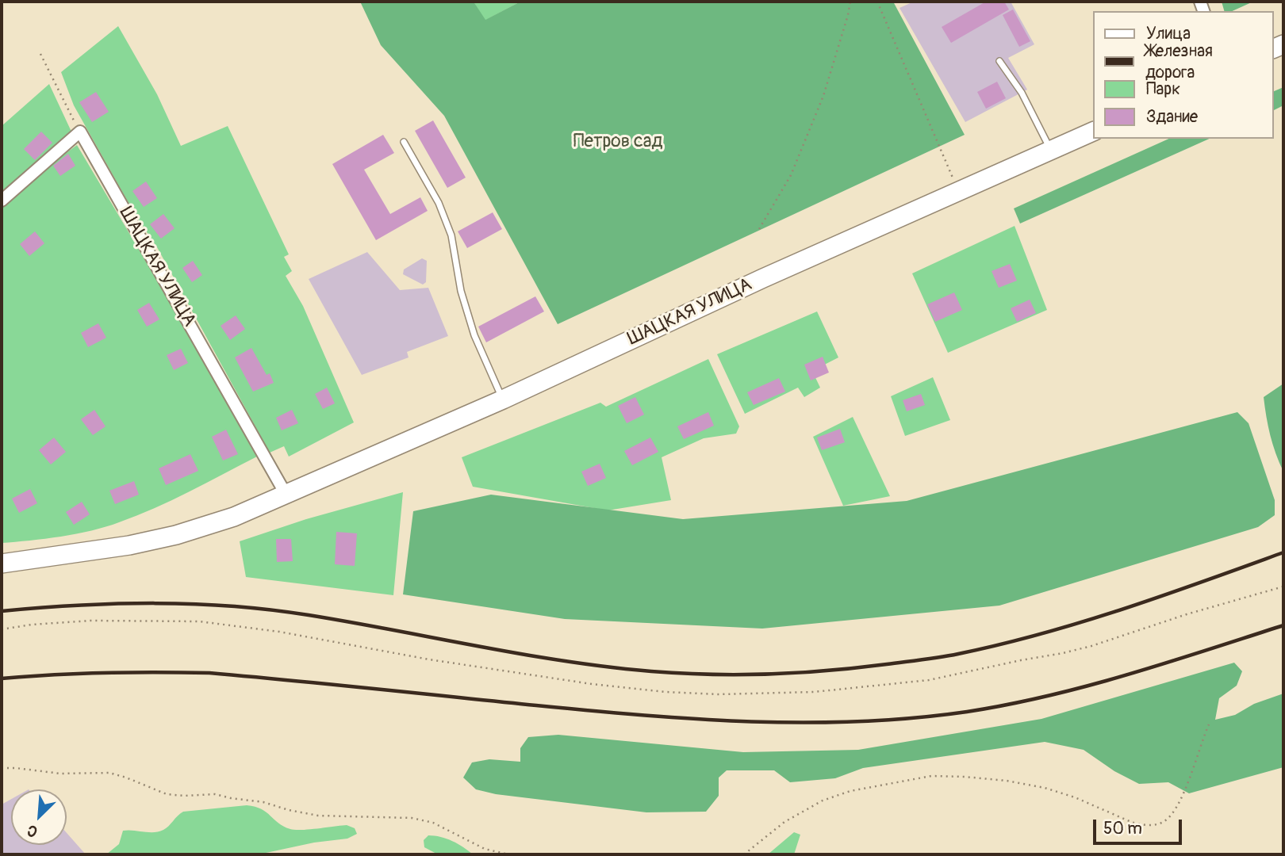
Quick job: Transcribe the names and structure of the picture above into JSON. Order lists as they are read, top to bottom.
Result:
{
  "streets": {
    "main road": ["ШАЦКАЯ УЛИЦА"]
  },
  "parks": ["Петров сад"],
  "legend": [
    "Улица",
    "Железная дорога",
    "Парк",
    "Здание"
  ],
  "scale_bar": "50 m",
  "north": "bottom left"
}
